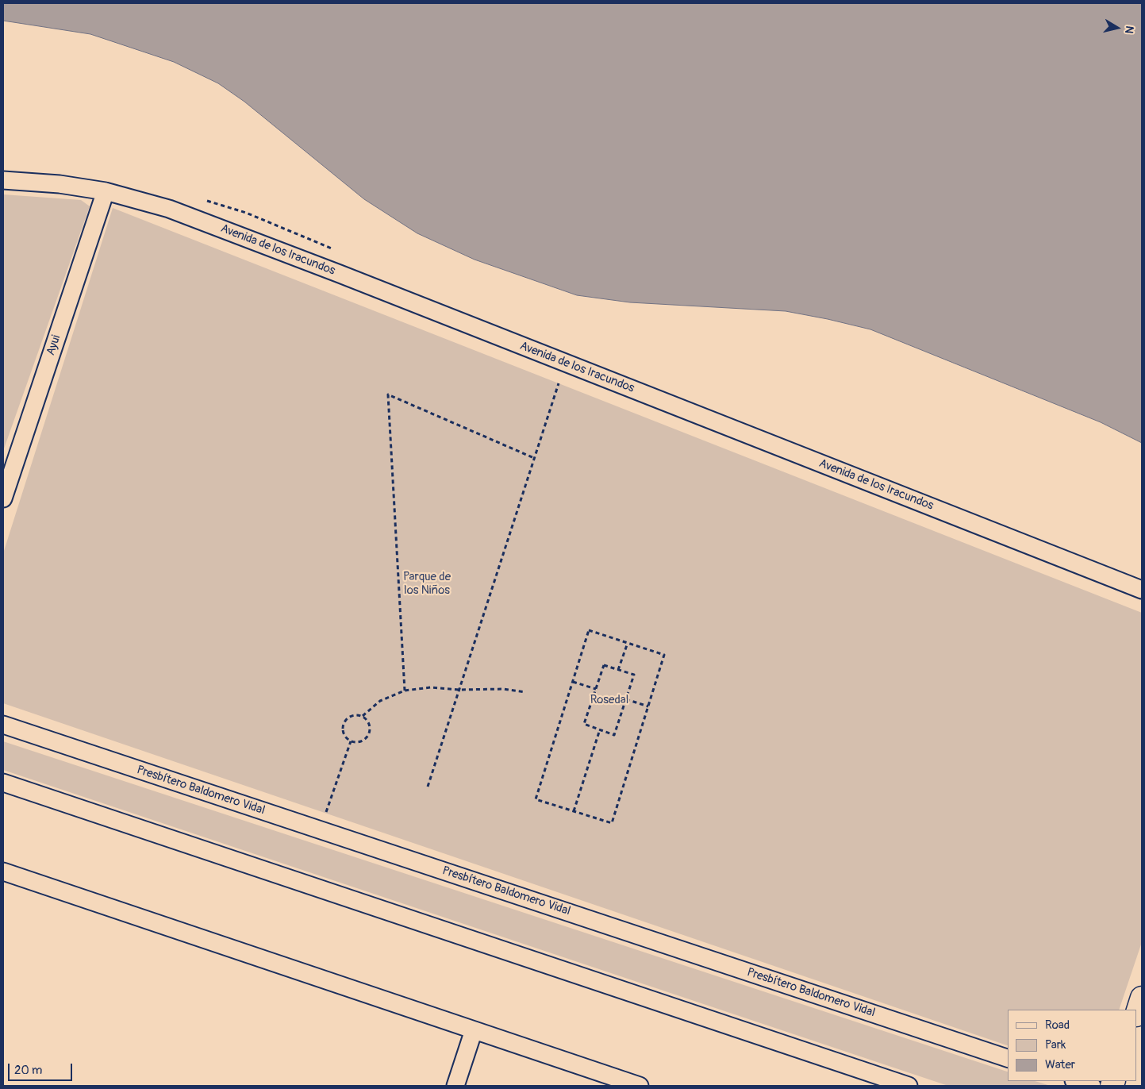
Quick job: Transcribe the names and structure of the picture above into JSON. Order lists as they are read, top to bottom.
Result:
{
  "streets": {
    "street": ["Avenida de los Iracundos", "Ayui", "Presbítero Baldomero Vidal"]
  },
  "crossings": [
    ["Avenida de los Iracundos", "Ayui"]
  ],
  "parks": ["Parque de los Niños", "Rosedal"],
  "legend": ["Road", "Park", "Water"],
  "scale_bar": "20 m",
  "north": "right"
}
